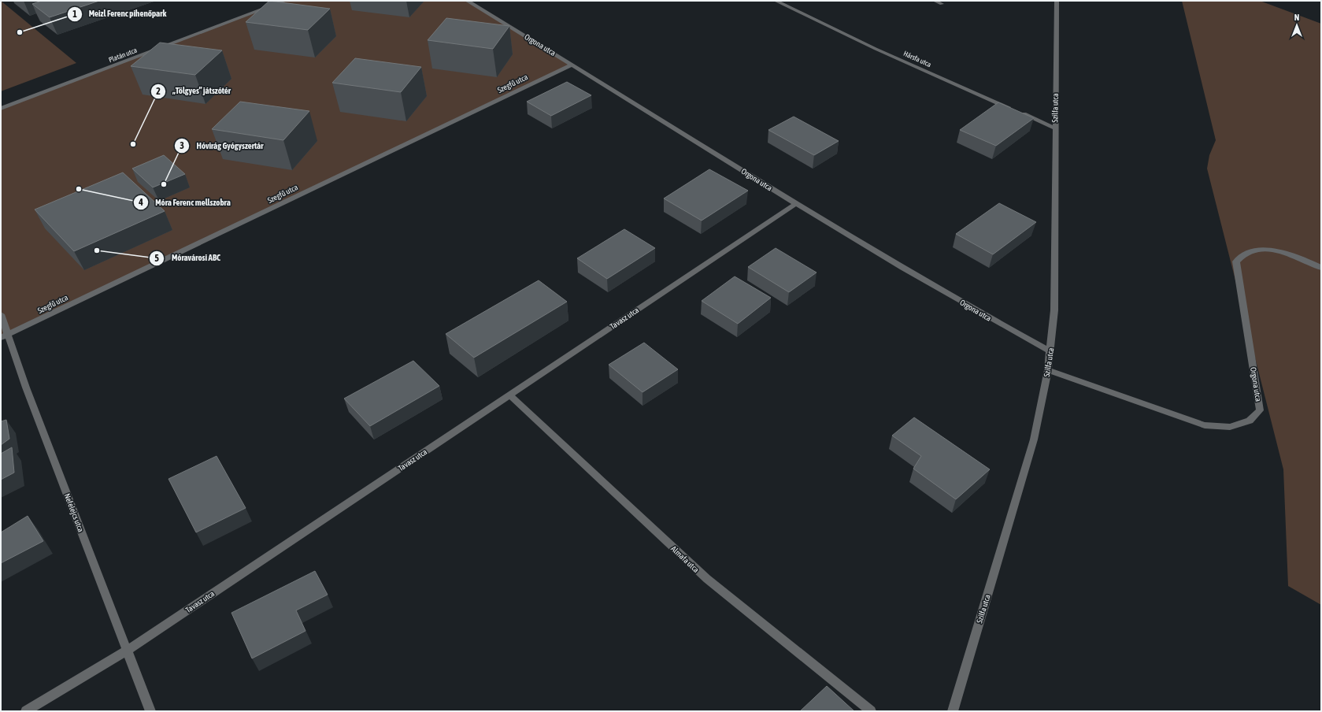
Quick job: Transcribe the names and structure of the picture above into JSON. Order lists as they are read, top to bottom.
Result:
{
  "streets": {
    "street": [
      "Orgona utca",
      "Platán utca",
      "Hársfa utca",
      "Szegfű utca",
      "Szilfa utca",
      "Tavasz utca",
      "Nefelejcs utca",
      "Almafa utca"
    ]
  },
  "crossings": [
    ["Orgona utca", "Szegfű utca"],
    ["Orgona utca", "Szilfa utca"],
    ["Orgona utca", "Tavasz utca"],
    ["Hársfa utca", "Szilfa utca"],
    ["Szegfű utca", "Nefelejcs utca"],
    ["Tavasz utca", "Nefelejcs utca"],
    ["Tavasz utca", "Almafa utca"]
  ],
  "places": [
    "Meizl Ferenc pihenőpark",
    "„Tölgyes” játszótér",
    "Hóvirág Gyógyszertár",
    "Móra Ferenc mellszobra",
    "Móravárosi ABC"
  ],
  "north": "top"
}
